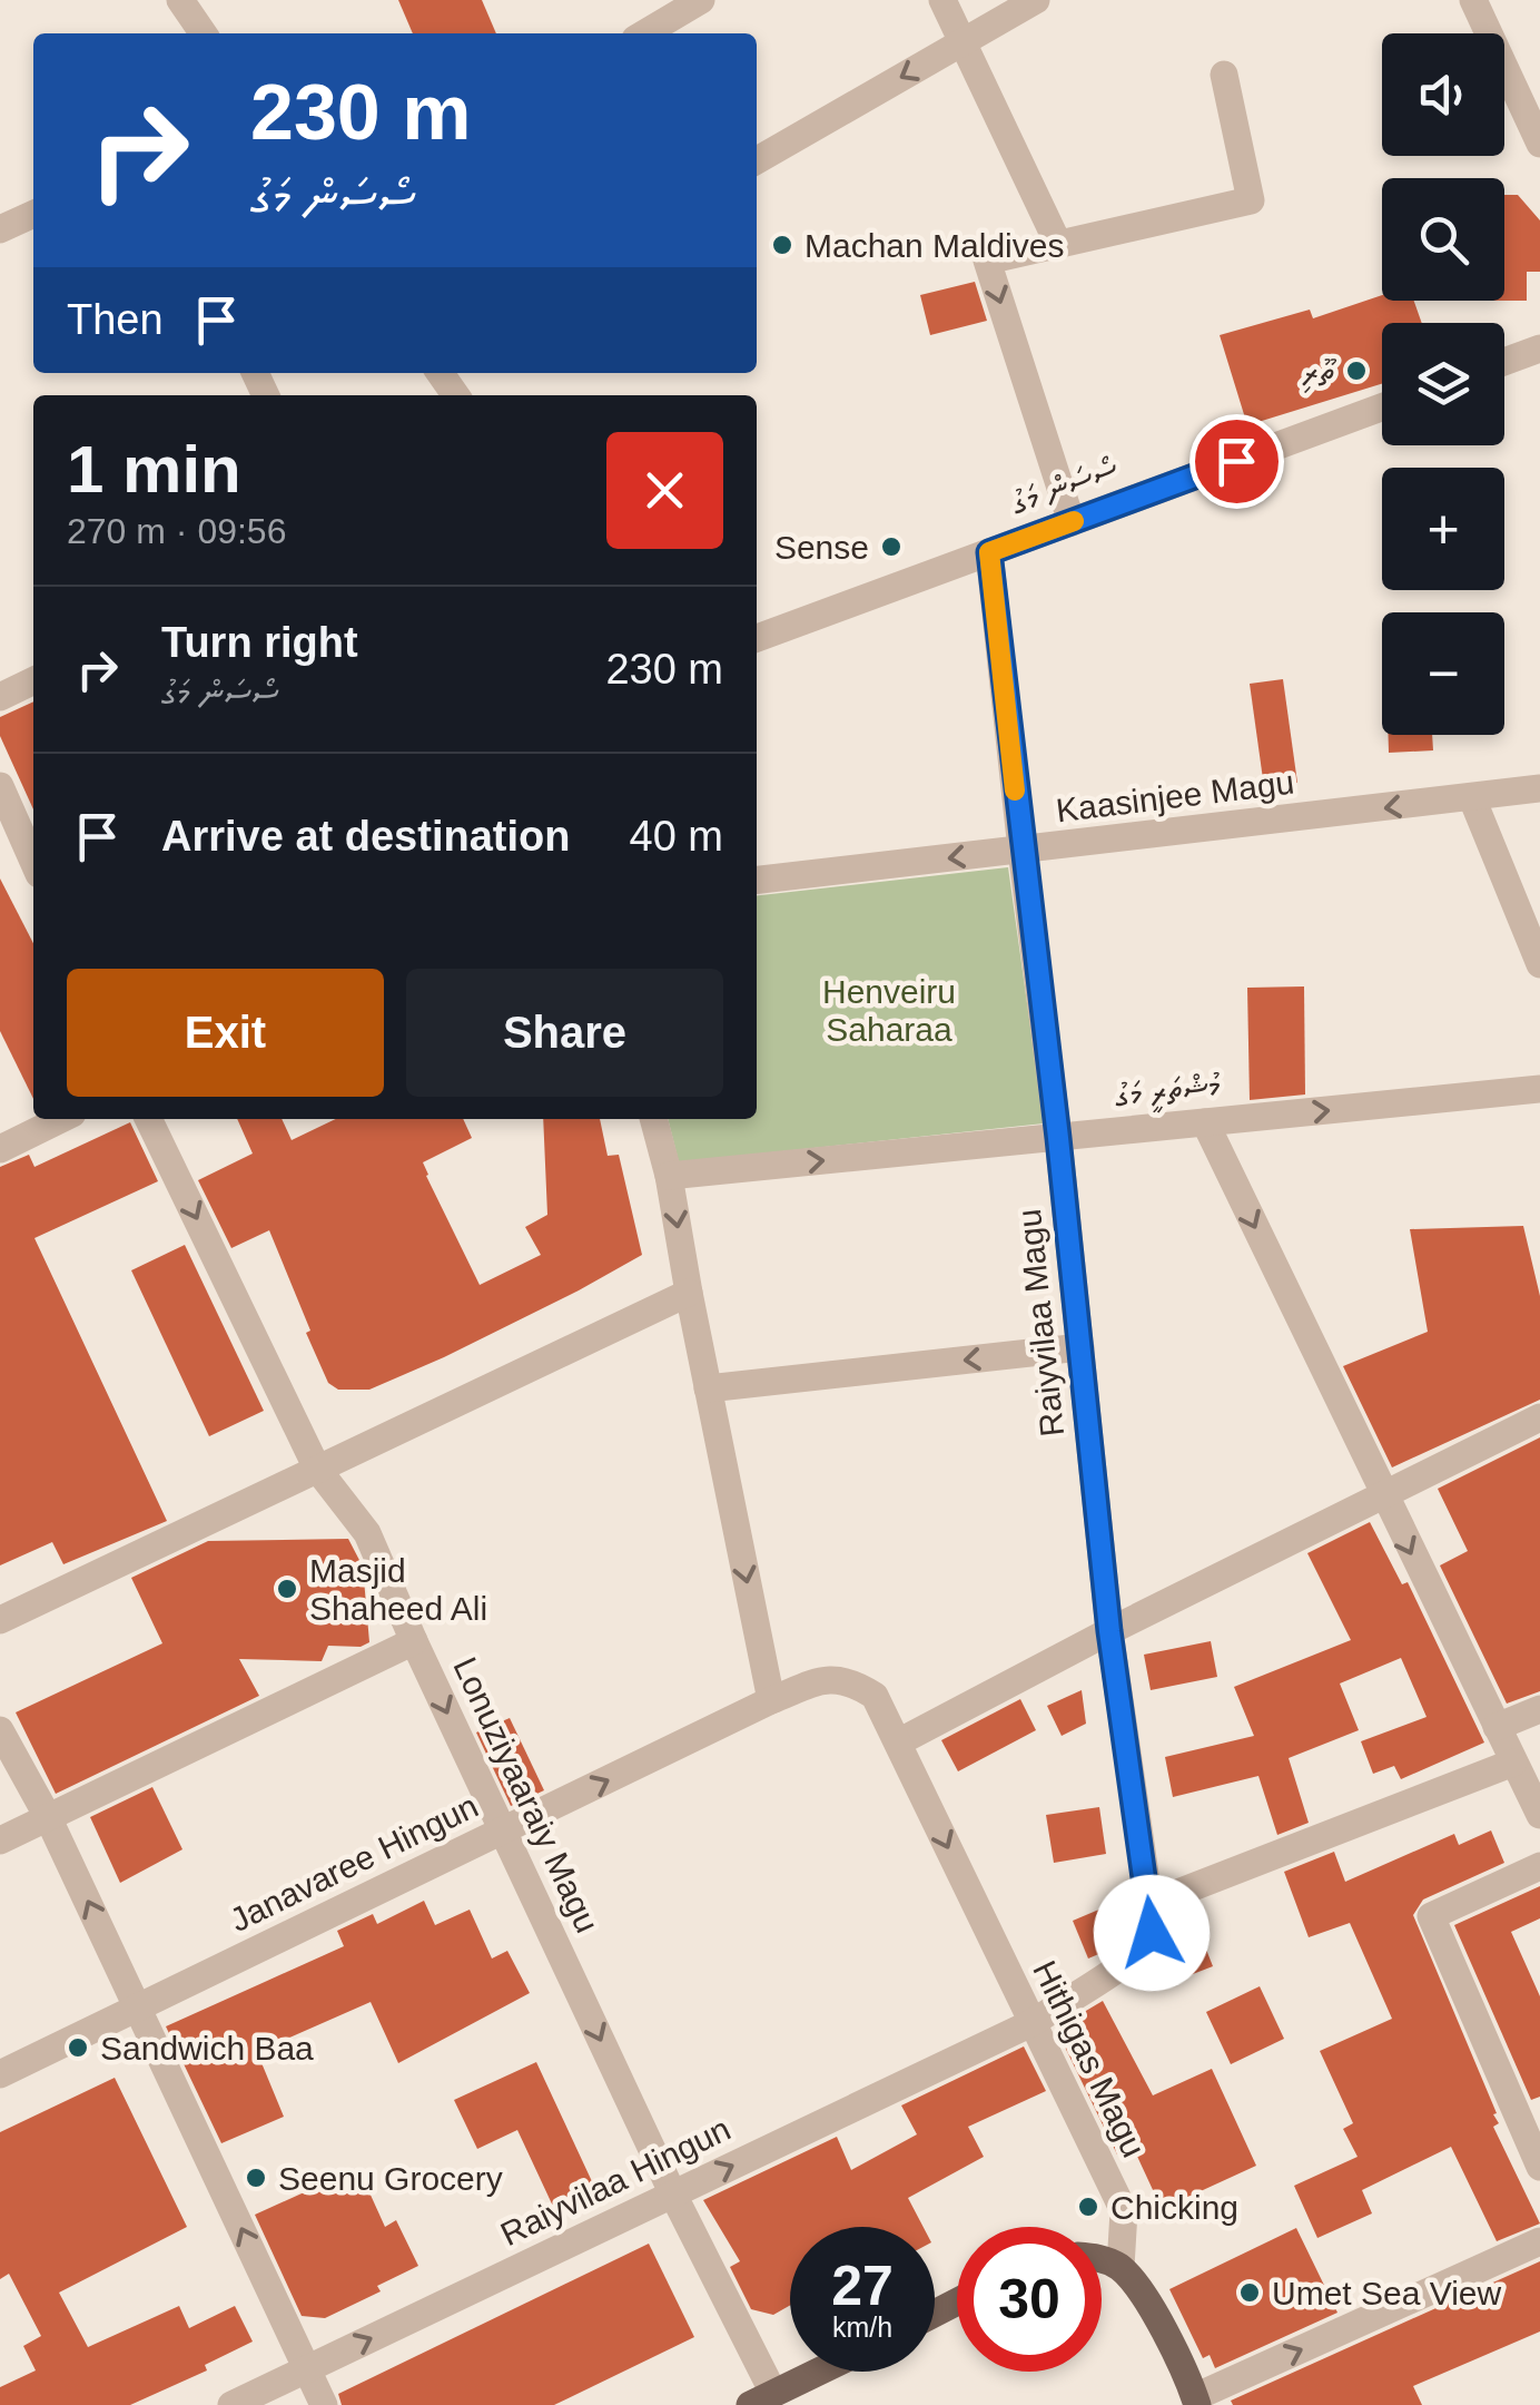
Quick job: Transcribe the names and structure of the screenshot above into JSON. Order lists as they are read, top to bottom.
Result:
{
  "streets": {
    "street": [
      "ސޯސަން މަގު",
      "Kaasinjee Magu",
      "މުޝްތަރީ މަގު",
      "Raiyvilaa Magu",
      "Lonuziyaaraiy Magu",
      "Janavaree Hingun",
      "Hithigas Magu",
      "Raiyvilaa Hingun"
    ]
  },
  "crossings": [
    ["ސޯސަން މަގު", "Raiyvilaa Magu"],
    ["Kaasinjee Magu", "Raiyvilaa Magu"],
    ["މުޝްތަރީ މަގު", "Raiyvilaa Magu"],
    ["Raiyvilaa Magu", "Hithigas Magu"],
    ["Raiyvilaa Magu", "Raiyvilaa Hingun"],
    ["Lonuziyaaraiy Magu", "Janavaree Hingun"],
    ["Lonuziyaaraiy Magu", "Raiyvilaa Hingun"],
    ["Janavaree Hingun", "Hithigas Magu"],
    ["Hithigas Magu", "Raiyvilaa Hingun"]
  ],
  "one_way": [
    "Kaasinjee Magu",
    "Lonuziyaaraiy Magu",
    "Hithigas Magu",
    "Raiyvilaa Hingun"
  ],
  "parks": ["Henveiru Saharaa"],
  "places": [
    "Machan Maldives",
    "ތޫރި",
    "Sense",
    "Masjid Shaheed Ali",
    "Sandwich Baa",
    "Seenu Grocery",
    "Chicking",
    "Umet Sea View"
  ],
  "page": {
    "map_buttons": ["+", "−"],
    "turn": ["230 m", "ސޯސަން މަގު"],
    "then": "Then",
    "heading": ["1 min", "270 m · 09:56"],
    "list": [
      {
        "name": "Turn right",
        "note": "ސޯސަން މަގު",
        "value": "230 m"
      },
      {
        "name": "Arrive at destination",
        "value": "40 m"
      }
    ],
    "buttons": ["Exit", "Share"],
    "speed": "27 km/h",
    "limit": "30"
  }
}
